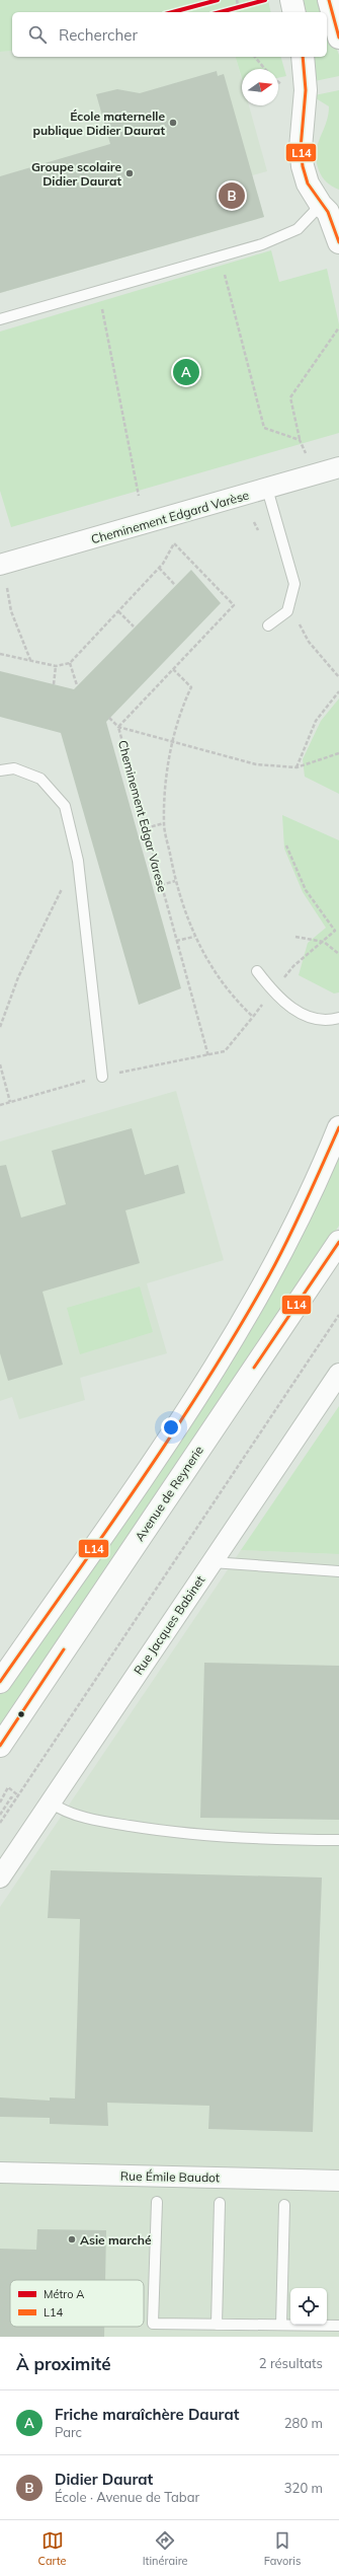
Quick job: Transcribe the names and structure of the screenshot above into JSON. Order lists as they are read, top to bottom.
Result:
{
  "streets": {
    "street": [
      "Cheminement Edgard Varèse",
      "Avenue de Reynerie",
      "Rue Jacques Babinet",
      "Rue Émile Baudot"
    ],
    "path": ["Cheminement Edgar Varese"]
  },
  "places": ["École maternelle publique Didier Daurat", "Groupe scolaire Didier Daurat", "Asie marché"],
  "lines": ["metro line A", "transit line L14"],
  "legend": ["Métro A", "L14"],
  "north": "right",
  "page": {
    "search": "Rechercher",
    "pins": ["B", "A"],
    "heading": ["À proximité", "2 résultats"],
    "list": [
      {
        "mark": "A",
        "name": "Friche maraîchère Daurat",
        "note": "Parc",
        "value": "280 m"
      },
      {
        "mark": "B",
        "name": "Didier Daurat",
        "note": "École · Avenue de Tabar",
        "value": "320 m"
      }
    ],
    "nav": ["Carte", "Itinéraire", "Favoris"]
  }
}
